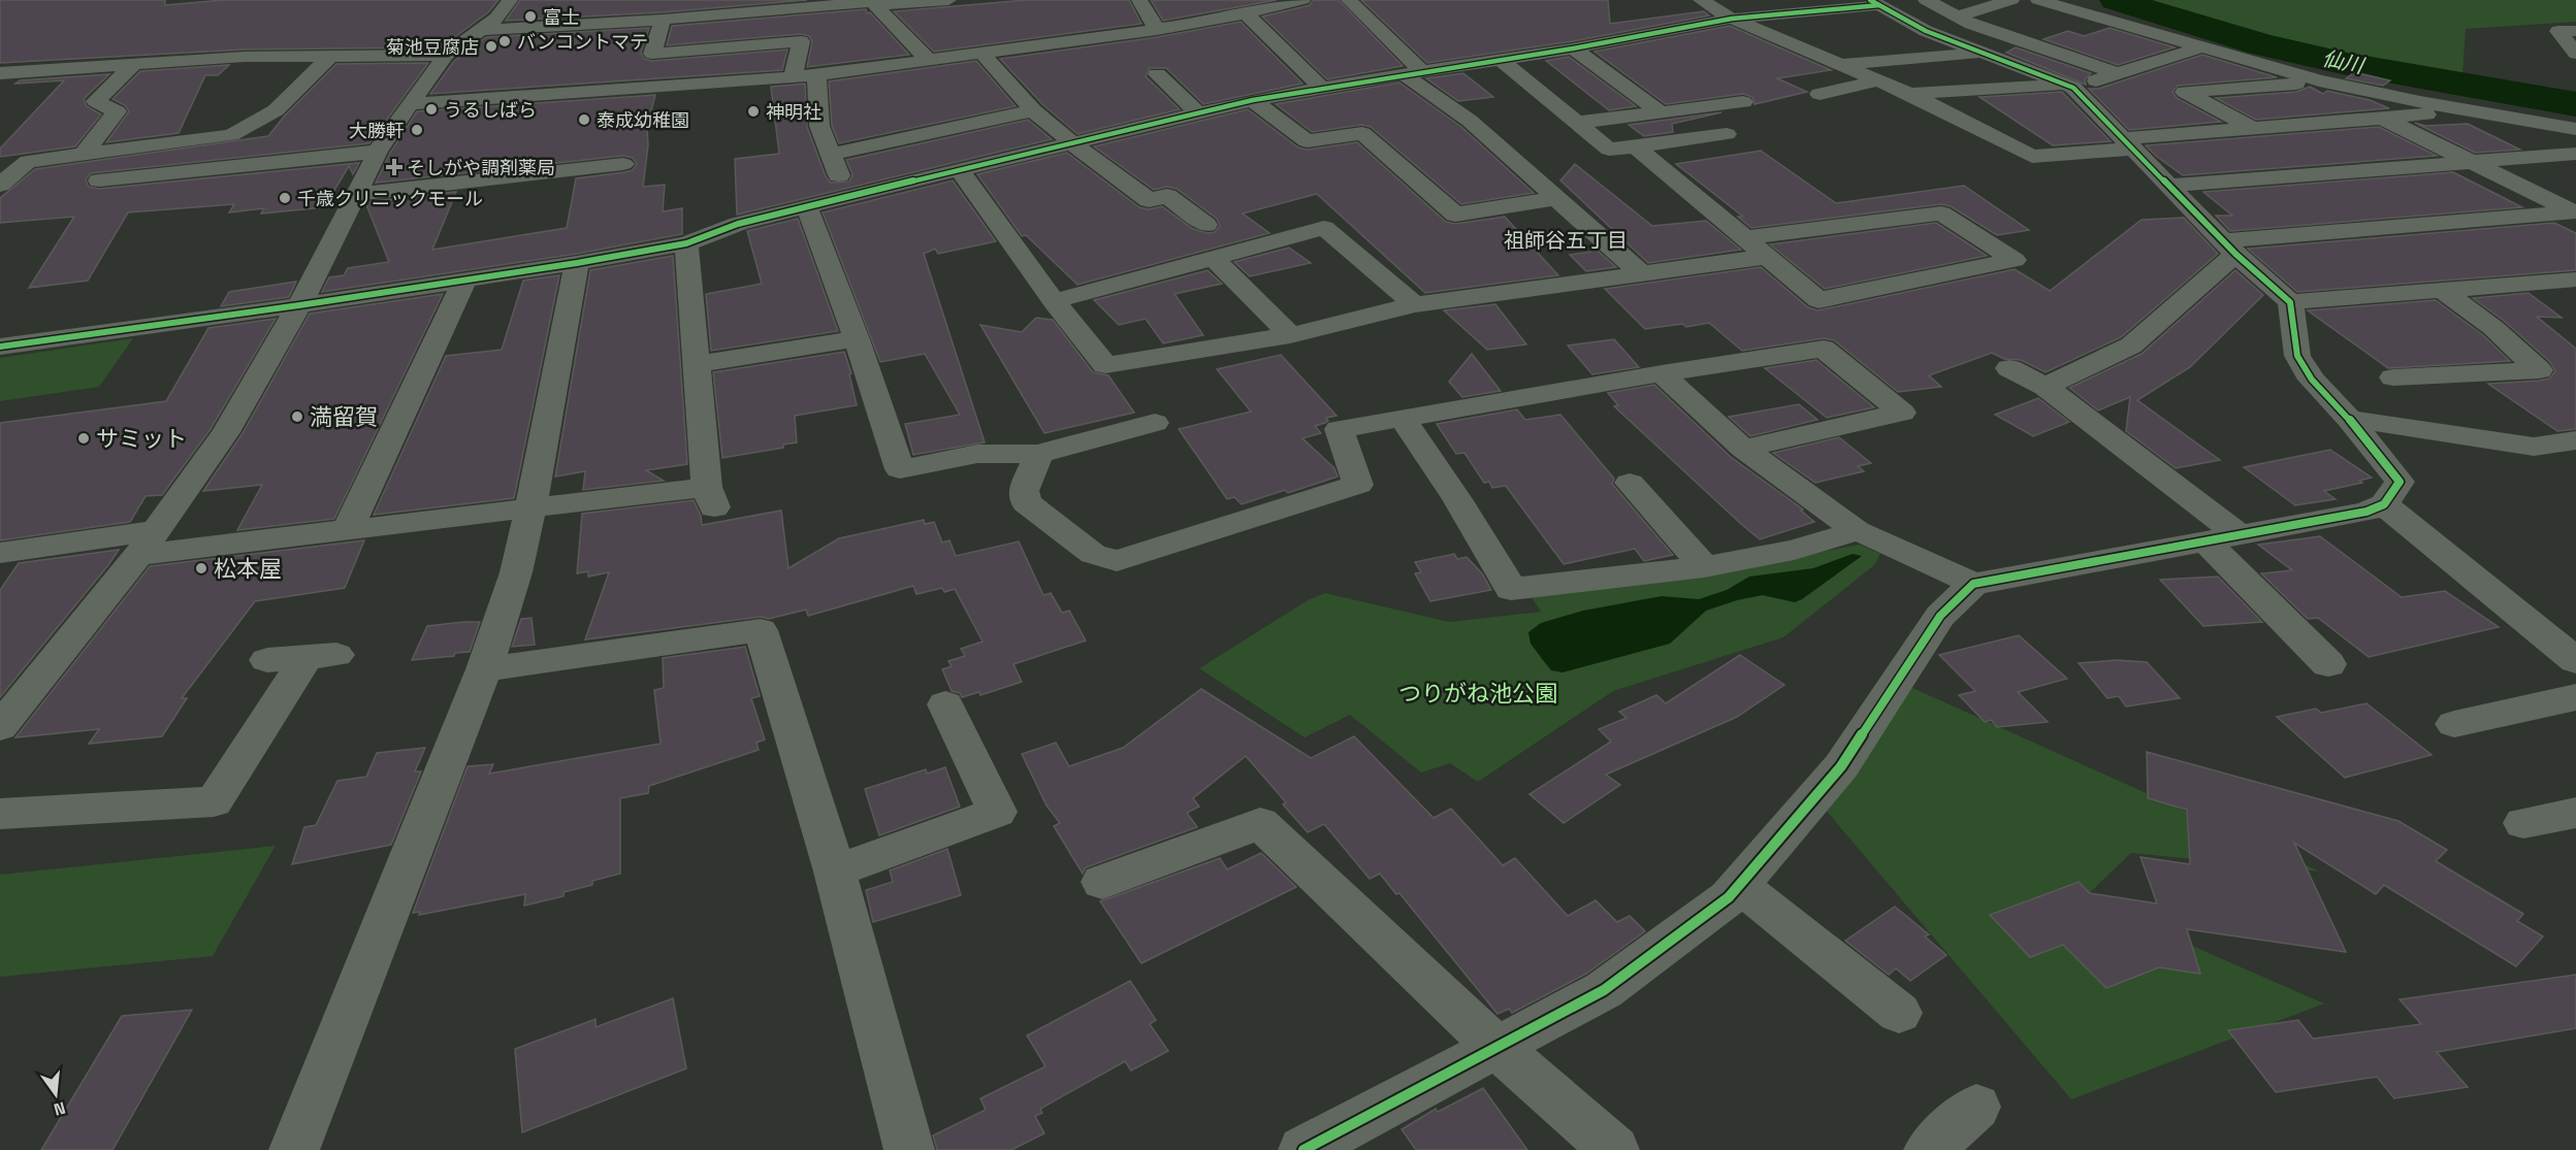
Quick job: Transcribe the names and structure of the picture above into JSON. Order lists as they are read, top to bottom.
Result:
{
  "districts": ["祖師谷五丁目"],
  "water": ["仙川"],
  "parks": ["つりがね池公園"],
  "places": {
    "other": [
      "富士",
      "バンコントマテ",
      "菊池豆腐店",
      "うるしばら",
      "神明社",
      "泰成幼稚園",
      "大勝軒",
      "千歳クリニックモール",
      "満留賀",
      "サミット",
      "松本屋"
    ],
    "health": ["そしがや調剤薬局"]
  },
  "north": "bottom"
}
